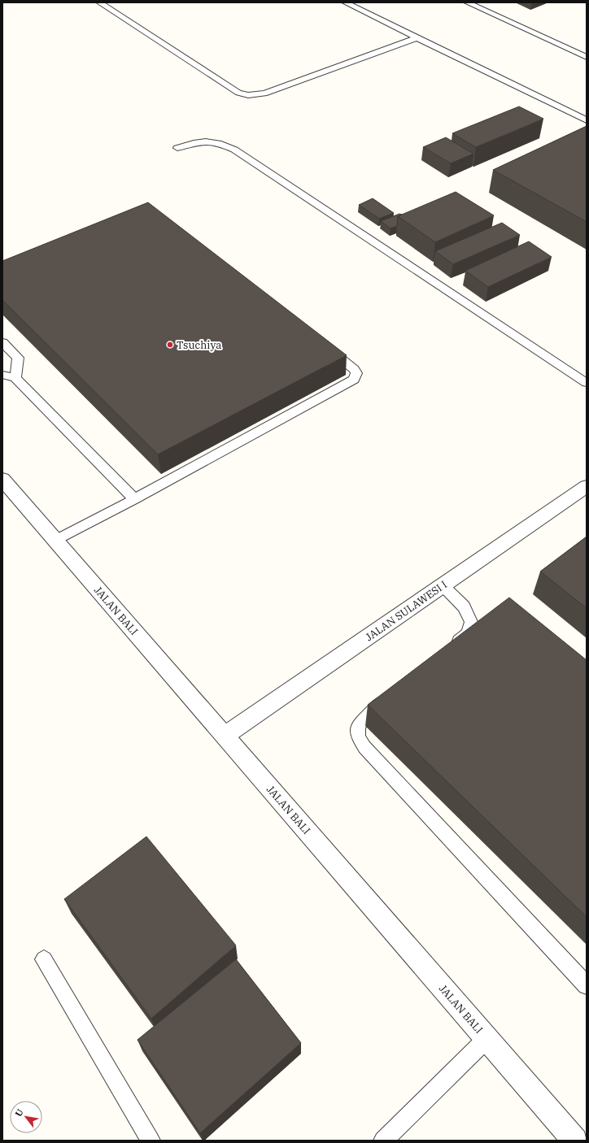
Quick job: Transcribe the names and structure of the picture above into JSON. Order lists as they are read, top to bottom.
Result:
{
  "streets": {
    "street": ["JALAN BALI", "JALAN SULAWESI I"]
  },
  "crossings": [
    ["JALAN BALI", "JALAN SULAWESI I"]
  ],
  "places": ["Tsuchiya"],
  "north": "top left"
}
